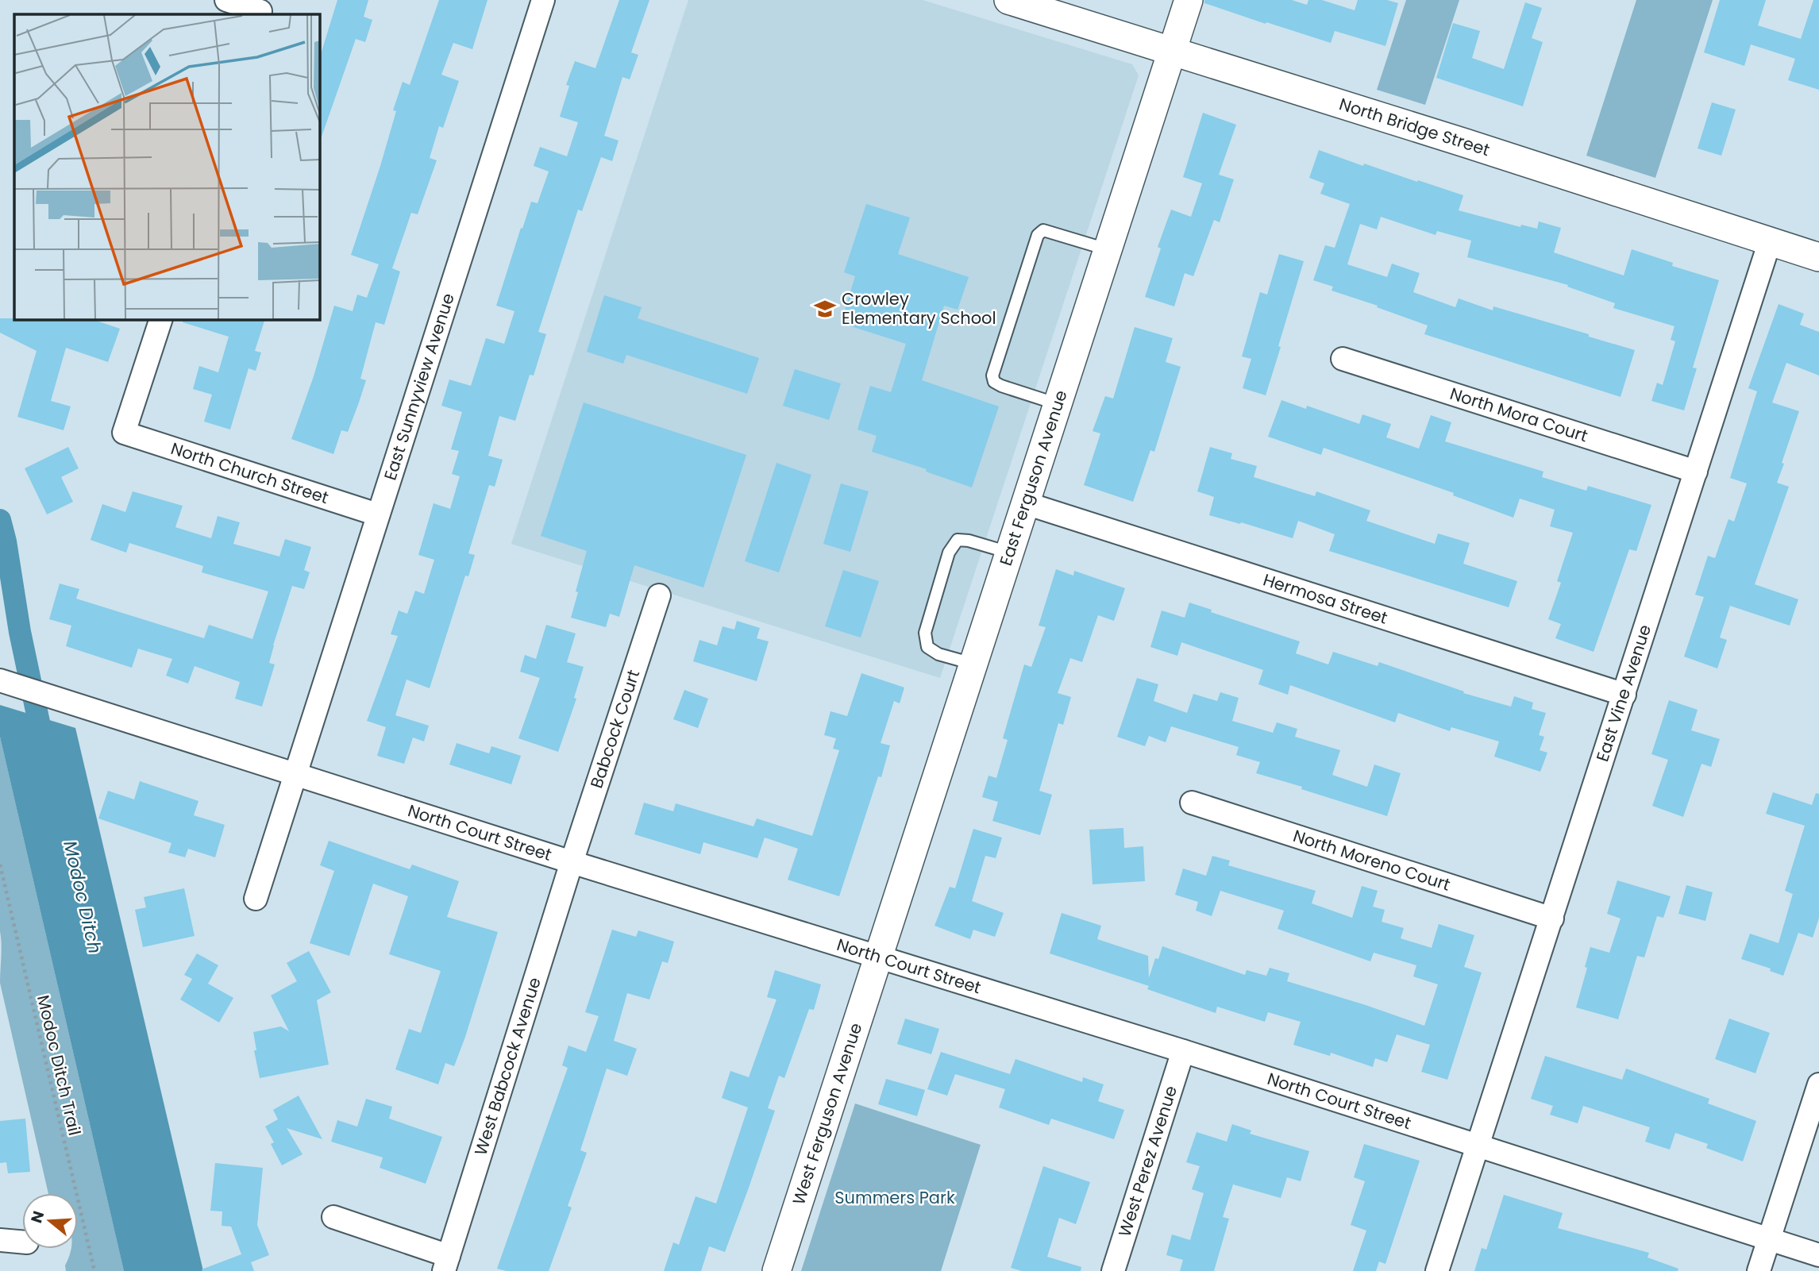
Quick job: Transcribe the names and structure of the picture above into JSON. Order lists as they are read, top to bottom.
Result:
{
  "streets": {
    "street": [
      "North Bridge Street",
      "East Sunnyview Avenue",
      "North Mora Court",
      "North Church Street",
      "East Ferguson Avenue",
      "Hermosa Street",
      "East Vine Avenue",
      "Babcock Court",
      "North Court Street",
      "North Moreno Court",
      "West Babcock Avenue",
      "West Ferguson Avenue",
      "West Perez Avenue"
    ],
    "path": ["Modoc Ditch Trail"]
  },
  "crossings": [
    ["North Bridge Street", "East Ferguson Avenue"],
    ["North Bridge Street", "East Vine Avenue"],
    ["East Sunnyview Avenue", "North Church Street"],
    ["East Sunnyview Avenue", "North Court Street"],
    ["North Mora Court", "East Vine Avenue"],
    ["East Ferguson Avenue", "Hermosa Street"],
    ["East Ferguson Avenue", "North Court Street"],
    ["East Ferguson Avenue", "West Ferguson Avenue"],
    ["Hermosa Street", "East Vine Avenue"],
    ["East Vine Avenue", "North Court Street"],
    ["East Vine Avenue", "North Moreno Court"],
    ["Babcock Court", "North Court Street"],
    ["Babcock Court", "West Babcock Avenue"],
    ["North Court Street", "West Babcock Avenue"],
    ["North Court Street", "West Ferguson Avenue"],
    ["North Court Street", "West Perez Avenue"]
  ],
  "water": ["Modoc Ditch"],
  "parks": ["Summers Park"],
  "places": {
    "school or university": ["Crowley Elementary School"]
  },
  "north": "left"
}
